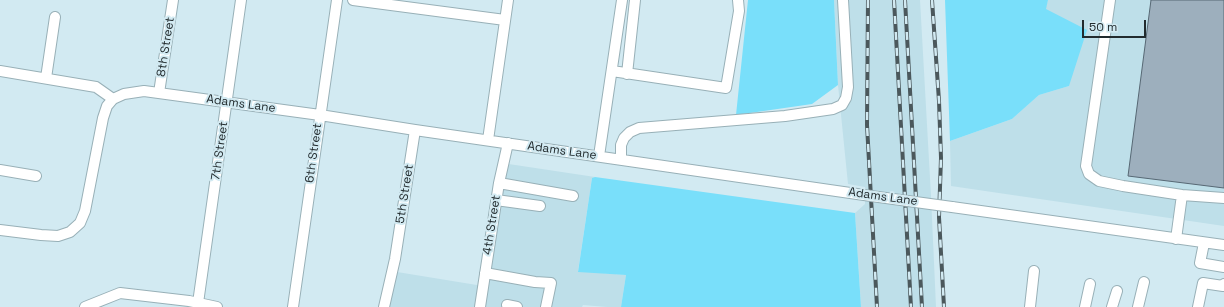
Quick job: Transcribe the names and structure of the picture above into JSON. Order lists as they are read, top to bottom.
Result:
{
  "streets": {
    "street": [
      "8th Street",
      "Adams Lane",
      "7th Street",
      "6th Street",
      "5th Street",
      "4th Street"
    ]
  },
  "crossings": [
    ["8th Street", "Adams Lane"],
    ["Adams Lane", "7th Street"],
    ["Adams Lane", "6th Street"],
    ["Adams Lane", "5th Street"],
    ["Adams Lane", "4th Street"]
  ],
  "scale_bar": "50 m"
}
